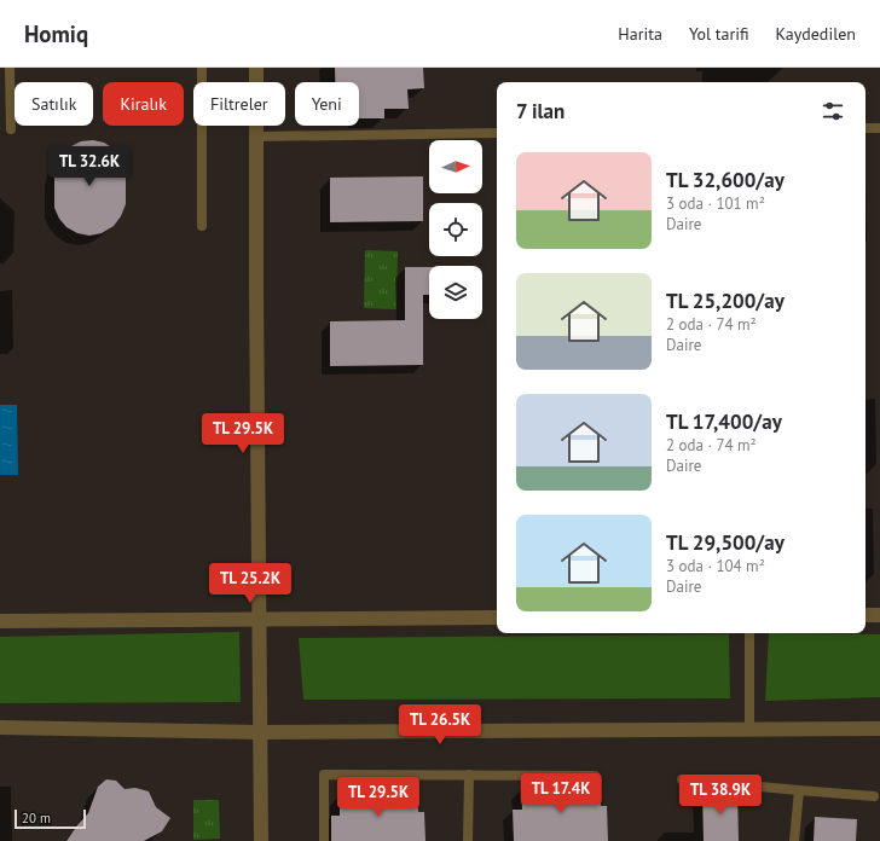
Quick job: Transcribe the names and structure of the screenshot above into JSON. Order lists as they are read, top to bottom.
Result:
{
  "scale_bar": "20 m",
  "north": "right",
  "page": {
    "header": "Homiq",
    "nav": ["Harita", "Yol tarifi", "Kaydedilen"],
    "chip": [
      "Satılık",
      "Kiralık",
      "Filtreler",
      "Yeni"
    ],
    "heading": "7 ilan",
    "list": [
      {
        "name": "TL 32,600/ay",
        "note": "3 oda · 101 m² · Daire"
      },
      {
        "name": "TL 25,200/ay",
        "note": "2 oda · 74 m² · Daire"
      },
      {
        "name": "TL 17,400/ay",
        "note": "2 oda · 74 m² · Daire"
      },
      {
        "name": "TL 29,500/ay",
        "note": "3 oda · 104 m² · Daire"
      }
    ],
    "price": [
      "TL 32.6K",
      "TL 29.5K",
      "TL 25.2K",
      "TL 26.5K",
      "TL 17.4K",
      "TL 38.9K",
      "TL 29.5K"
    ],
    "scale": "20 m"
  }
}
